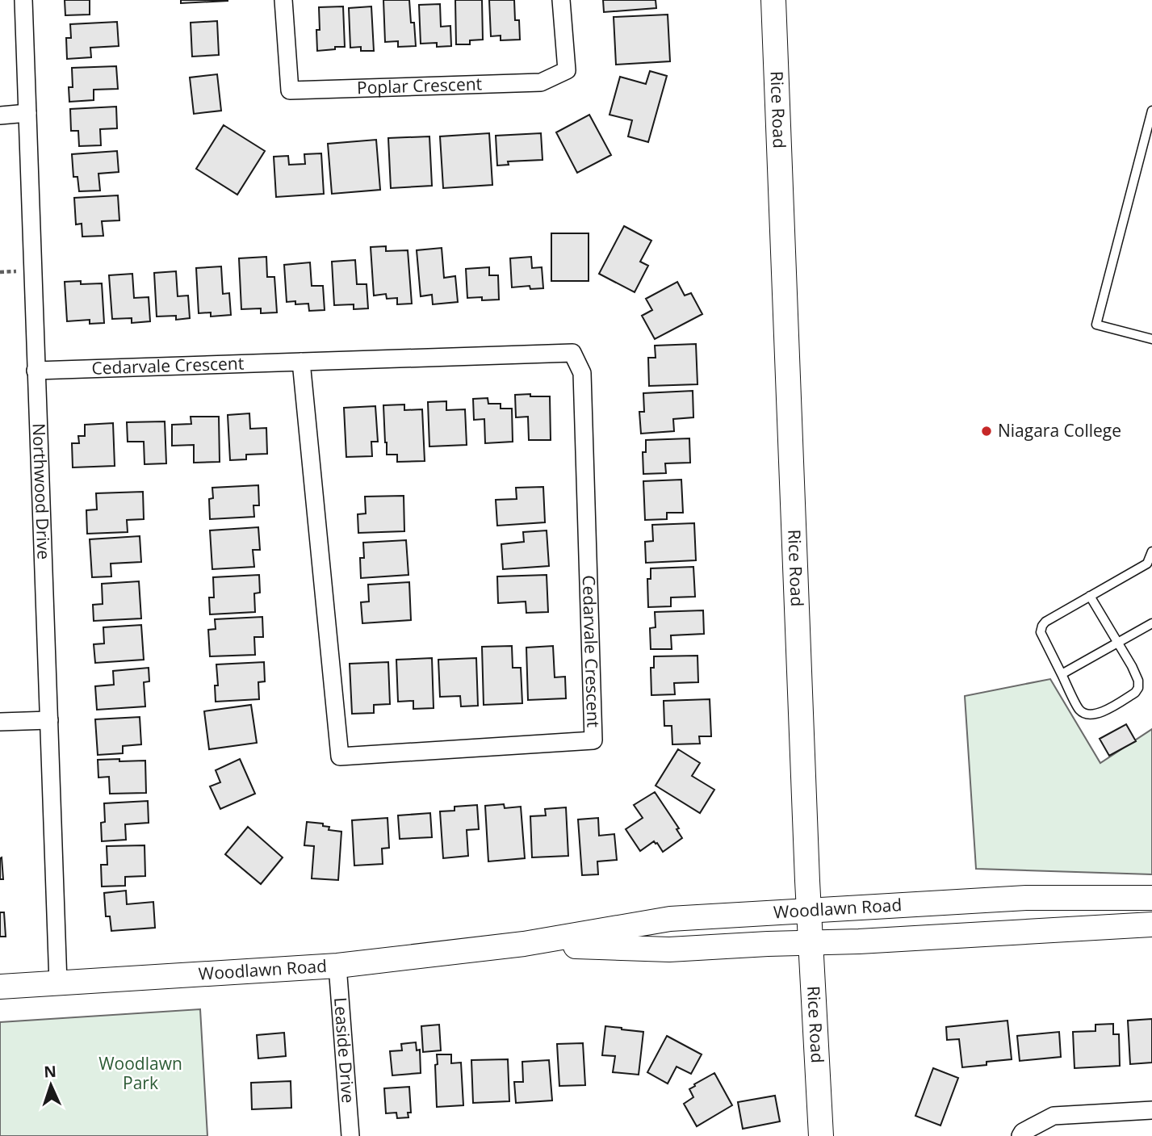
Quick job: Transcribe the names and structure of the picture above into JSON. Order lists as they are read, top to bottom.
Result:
{
  "streets": {
    "main road": ["Rice Road", "Woodlawn Road"],
    "street": [
      "Poplar Crescent",
      "Cedarvale Crescent",
      "Northwood Drive",
      "Leaside Drive"
    ]
  },
  "crossings": [
    ["Rice Road", "Woodlawn Road"],
    ["Cedarvale Crescent", "Northwood Drive"],
    ["Northwood Drive", "Woodlawn Road"],
    ["Woodlawn Road", "Leaside Drive"]
  ],
  "parks": ["Woodlawn Park"],
  "places": ["Niagara College"],
  "north": "top"
}
